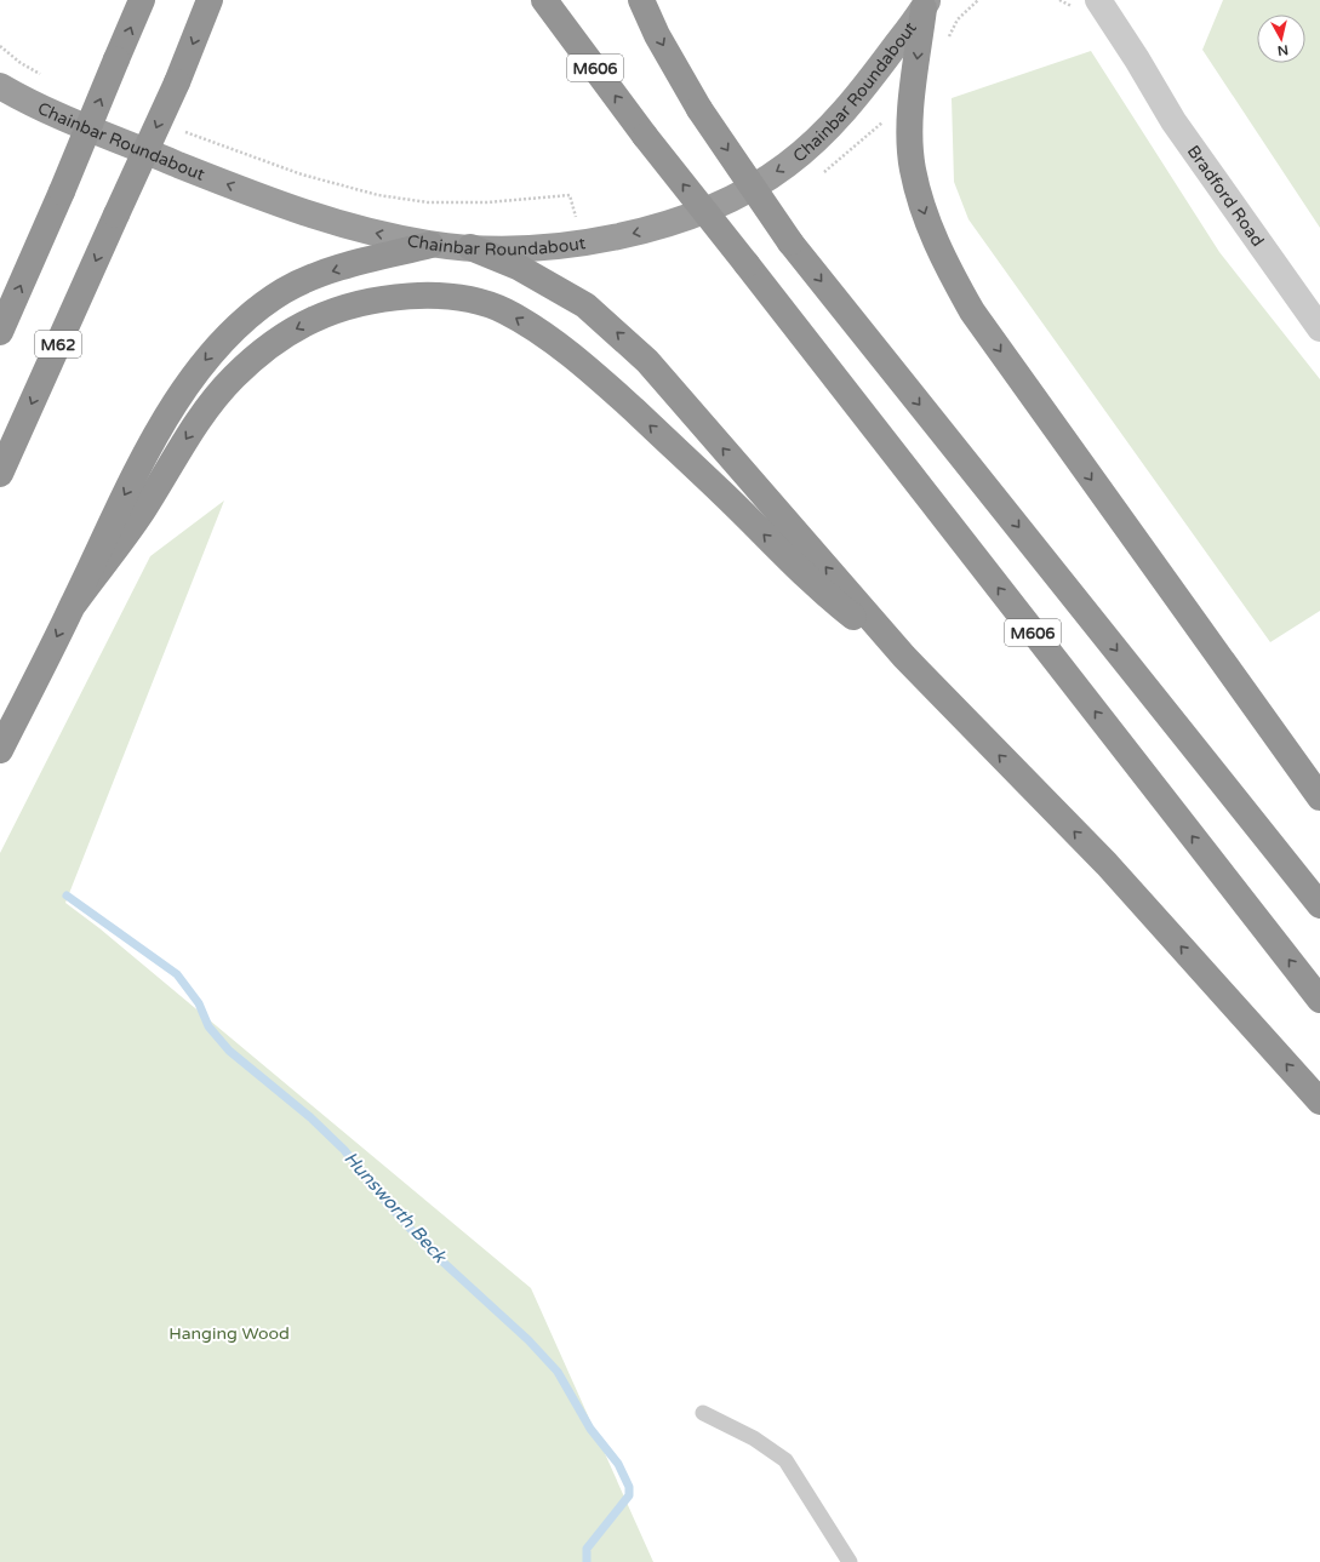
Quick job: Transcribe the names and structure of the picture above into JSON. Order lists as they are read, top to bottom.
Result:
{
  "streets": {
    "highway": ["M606", "Chainbar Roundabout", "M62"],
    "street": ["Bradford Road"]
  },
  "one_way": ["Chainbar Roundabout"],
  "water": ["Hunsworth Beck"],
  "parks": ["Hanging Wood"],
  "north": "bottom"
}
